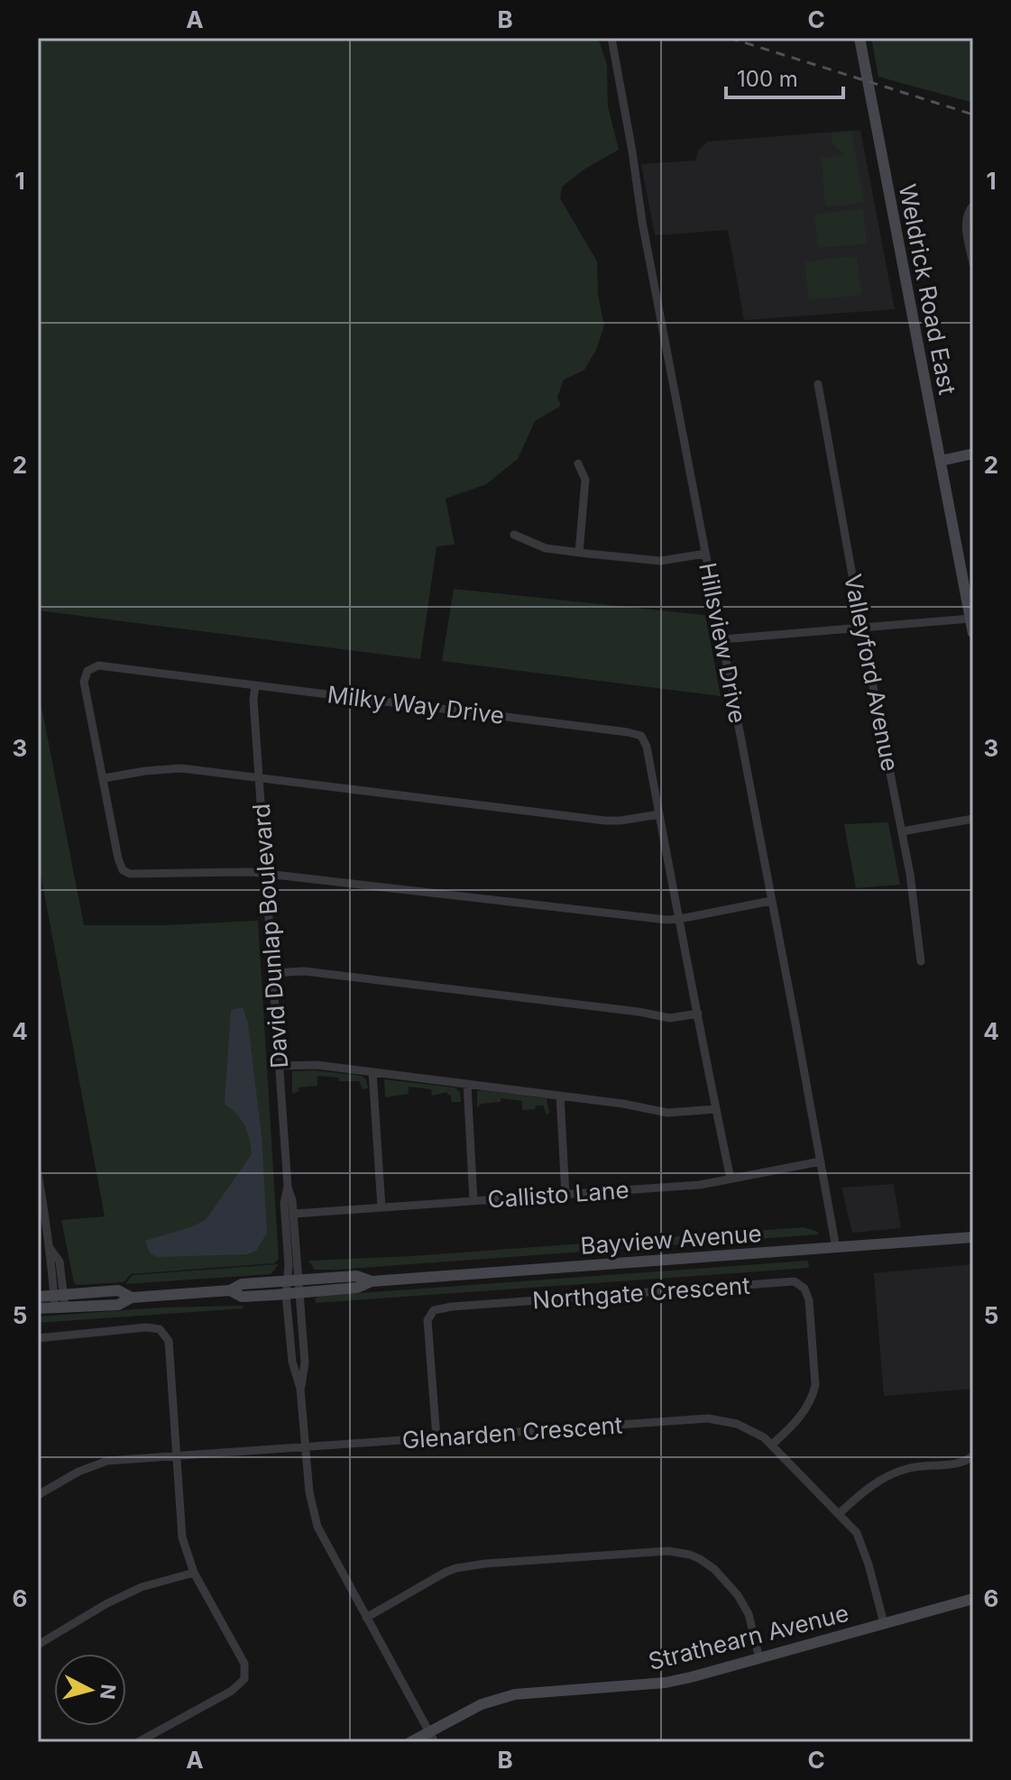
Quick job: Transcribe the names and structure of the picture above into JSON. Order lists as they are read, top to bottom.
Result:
{
  "streets": {
    "street": [
      "Weldrick Road East",
      "Hillsview Drive",
      "Valleyford Avenue",
      "Milky Way Drive",
      "David Dunlap Boulevard",
      "Callisto Lane",
      "Bayview Avenue",
      "Northgate Crescent",
      "Glenarden Crescent",
      "Strathearn Avenue"
    ]
  },
  "crossings": [
    ["Hillsview Drive", "Callisto Lane"],
    ["Hillsview Drive", "Bayview Avenue"],
    ["Milky Way Drive", "David Dunlap Boulevard"],
    ["Milky Way Drive", "Callisto Lane"],
    ["David Dunlap Boulevard", "Callisto Lane"],
    ["David Dunlap Boulevard", "Bayview Avenue"],
    ["Northgate Crescent", "Glenarden Crescent"],
    ["Glenarden Crescent", "Strathearn Avenue"]
  ],
  "scale_bar": "100 m",
  "north": "right",
  "grid": {
    "columns": ["A", "B", "C"],
    "rows": [
      "1",
      "2",
      "3",
      "4",
      "5",
      "6"
    ]
  }
}
